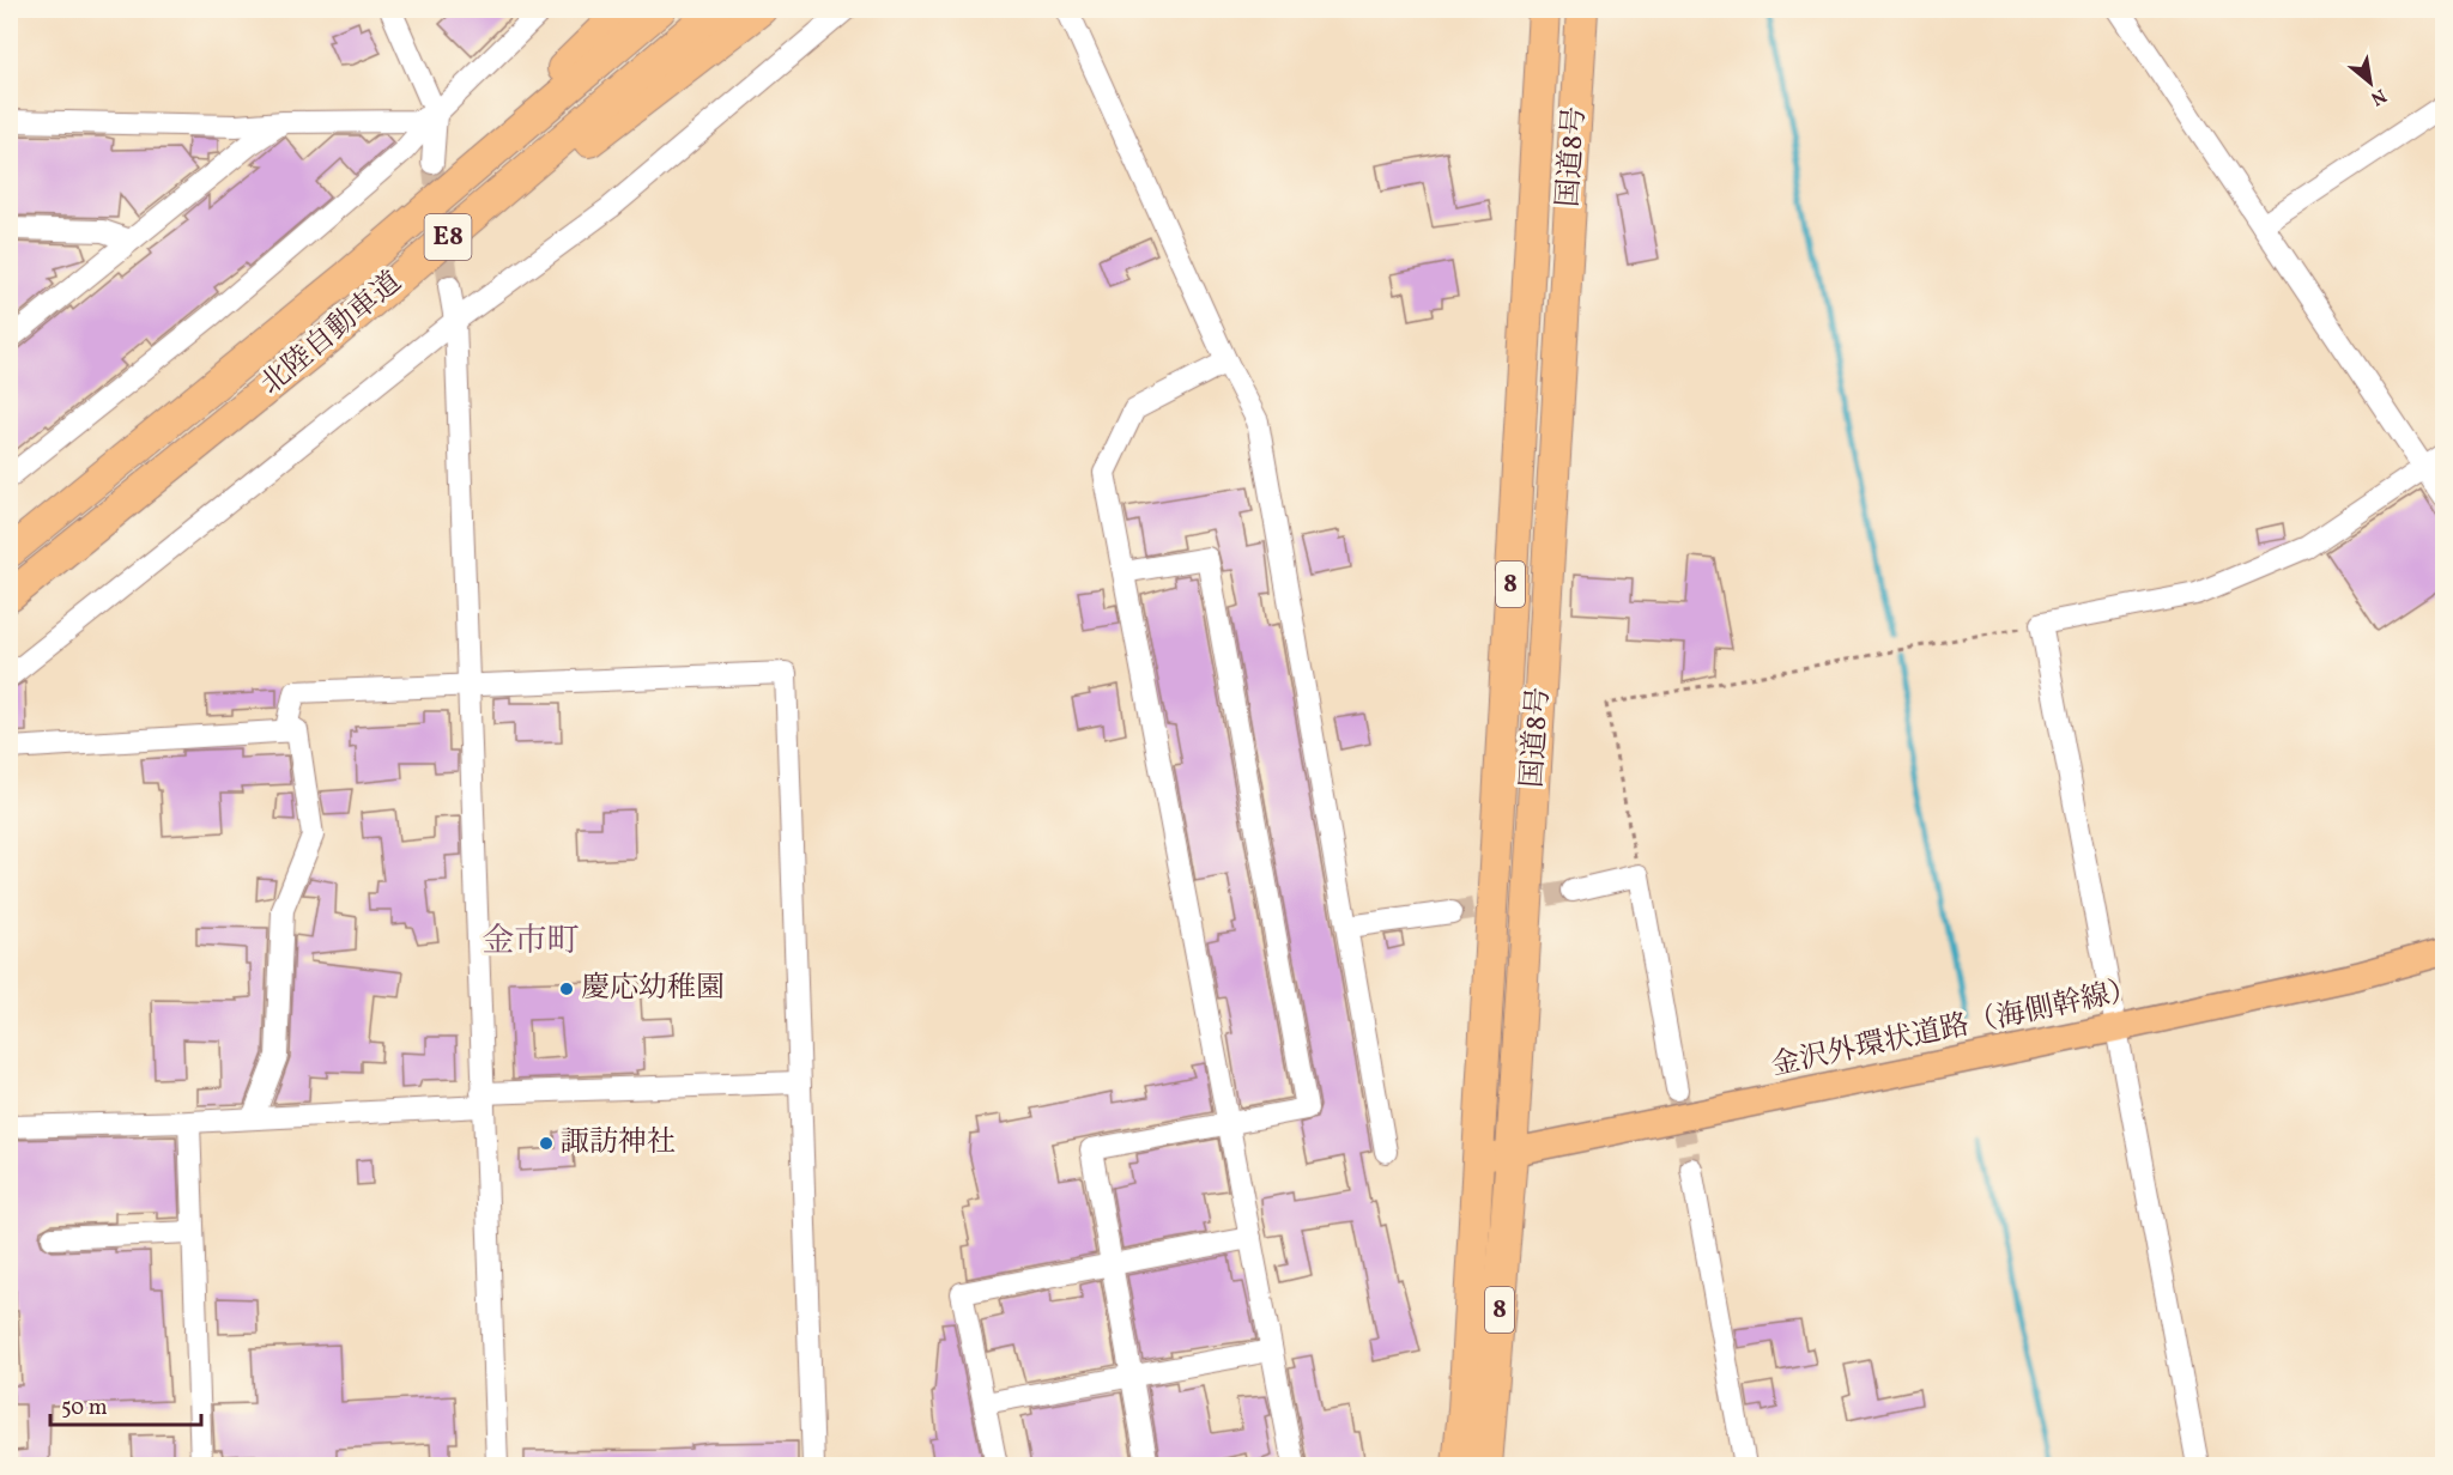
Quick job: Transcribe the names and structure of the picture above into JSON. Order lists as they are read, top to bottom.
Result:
{
  "streets": {
    "highway": [
      "国道8号",
      "E8",
      "北陸自動車道",
      "8"
    ],
    "main road": ["金沢外環状道路（海側幹線）"]
  },
  "crossings": [
    ["国道8号", "金沢外環状道路（海側幹線）"]
  ],
  "districts": ["金市町"],
  "places": ["慶応幼稚園", "諏訪神社"],
  "scale_bar": "50 m",
  "north": "bottom right"
}
